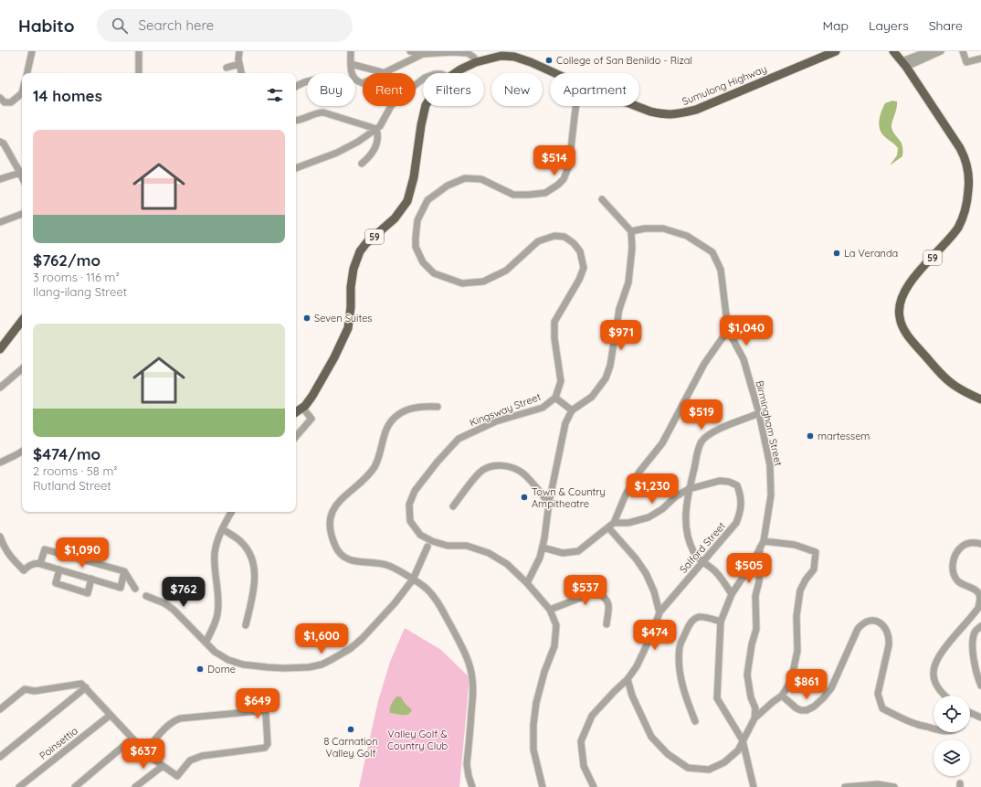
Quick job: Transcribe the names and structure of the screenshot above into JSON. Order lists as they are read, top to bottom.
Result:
{
  "streets": {
    "main road": ["Sumulong Highway", "59"],
    "street": [
      "Kingsway Street",
      "Birmingham Street",
      "Salford Street",
      "Poinsettia"
    ]
  },
  "parks": ["Valley Golf & Country Club"],
  "places": [
    "College of San Benildo - Rizal",
    "La Veranda",
    "Seven Suites",
    "martessem",
    "Town & Country Ampitheatre",
    "Dome",
    "8 Carnation Valley Golf"
  ],
  "page": {
    "header": "Habito",
    "search": "Search here",
    "nav": ["Map", "Layers", "Share"],
    "chip": [
      "Buy",
      "Rent",
      "Filters",
      "New",
      "Apartment"
    ],
    "heading": "14 homes",
    "list": [
      {
        "name": "$762/mo",
        "note": "3 rooms · 116 m² · Ilang-ilang Street"
      },
      {
        "name": "$474/mo",
        "note": "2 rooms · 58 m² · Rutland Street"
      }
    ],
    "price": [
      "$514",
      "$1,040",
      "$971",
      "$519",
      "$1,230",
      "$1,090",
      "$505",
      "$537",
      "$762",
      "$474",
      "$1,600",
      "$861",
      "$649",
      "$637"
    ]
  }
}
